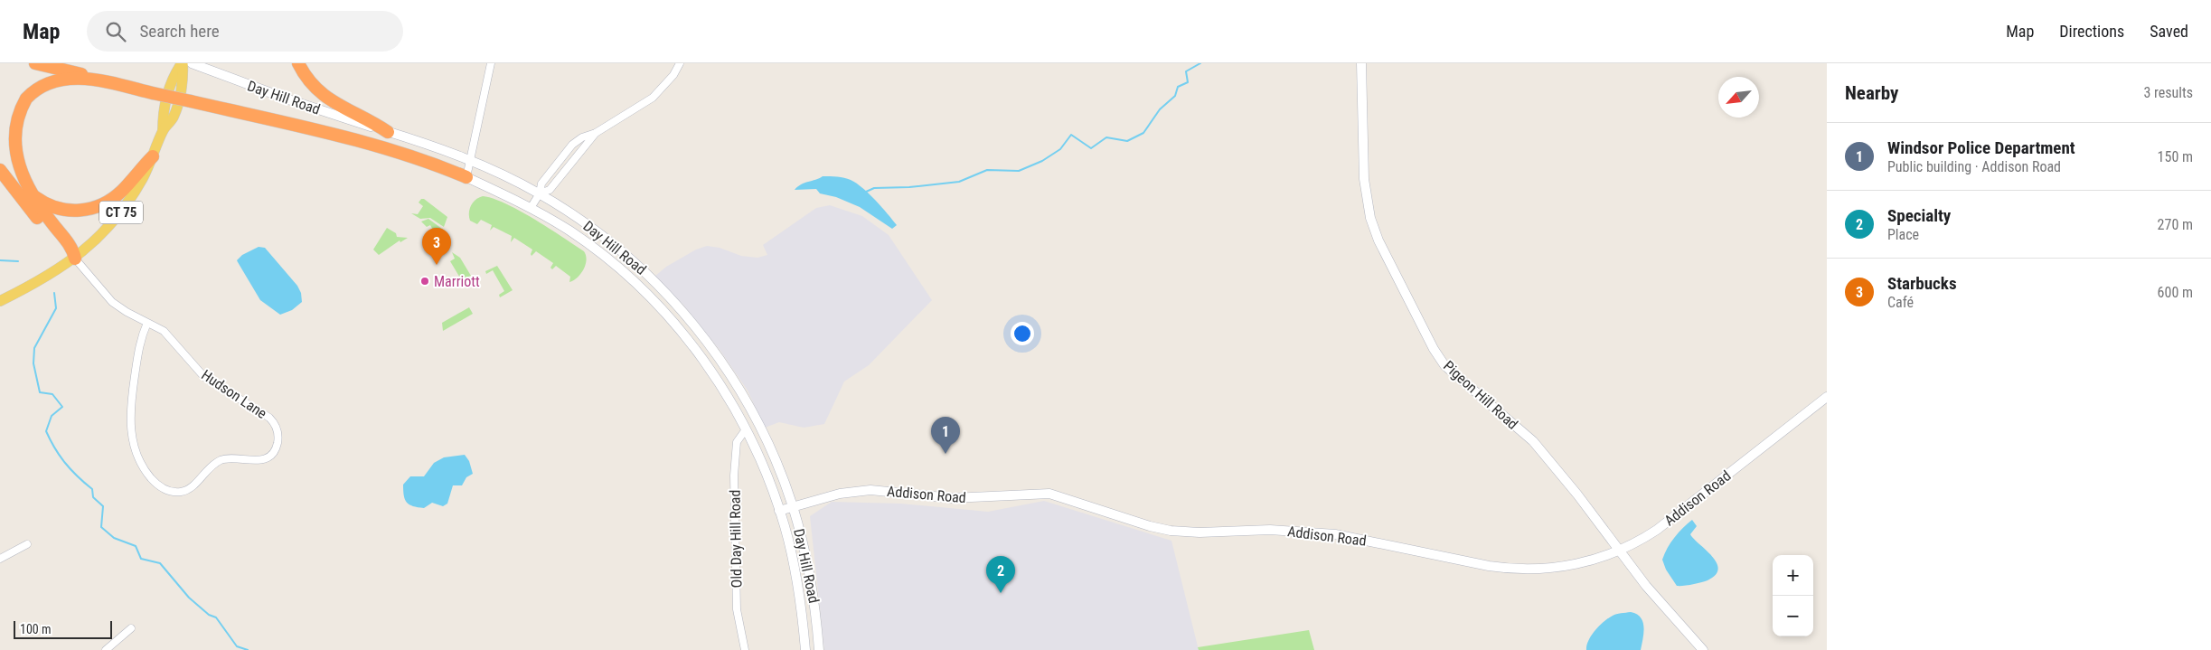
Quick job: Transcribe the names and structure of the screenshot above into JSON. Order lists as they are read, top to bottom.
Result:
{
  "streets": {
    "main road": ["CT 75"],
    "street": [
      "Day Hill Road",
      "Hudson Lane",
      "Pigeon Hill Road",
      "Addison Road",
      "Old Day Hill Road"
    ]
  },
  "crossings": [
    ["Day Hill Road", "Addison Road"],
    ["Day Hill Road", "Old Day Hill Road"],
    ["CT 75", "Hudson Lane"],
    ["Pigeon Hill Road", "Addison Road"]
  ],
  "places": ["Marriott"],
  "scale_bar": "100 m",
  "north": "bottom left",
  "page": {
    "header": "Map",
    "search": "Search here",
    "nav": ["Map", "Directions", "Saved"],
    "heading": ["Nearby", "3 results"],
    "list": [
      {
        "mark": "1",
        "name": "Windsor Police Department",
        "note": "Public building · Addison Road",
        "value": "150 m"
      },
      {
        "mark": "2",
        "name": "Specialty",
        "note": "Place",
        "value": "270 m"
      },
      {
        "mark": "3",
        "name": "Starbucks",
        "note": "Café",
        "value": "600 m"
      }
    ],
    "pins": ["3", "1", "2"],
    "map_buttons": ["+", "−"],
    "scale": "100 m"
  }
}
